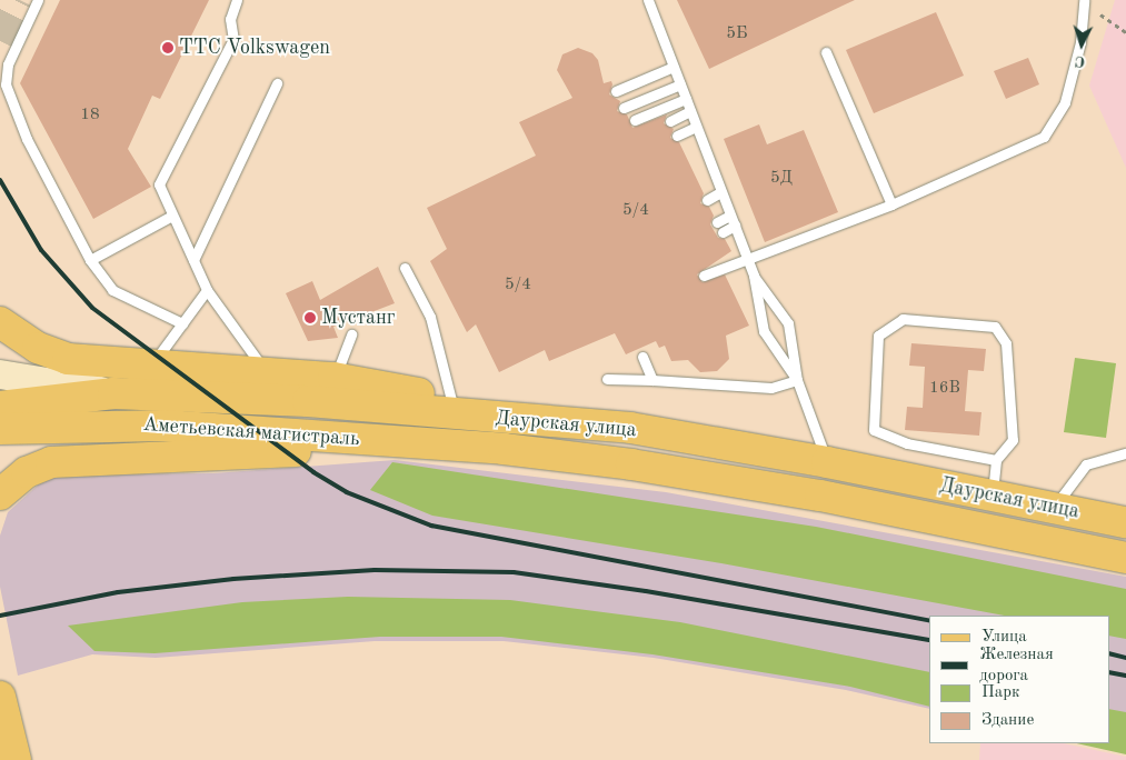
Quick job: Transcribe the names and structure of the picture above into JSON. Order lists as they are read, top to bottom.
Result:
{
  "streets": {
    "main road": ["Даурская улица", "Аметьевская магистраль"]
  },
  "crossings": [
    ["Даурская улица", "Аметьевская магистраль"]
  ],
  "places": ["ТТС Volkswagen", "Мустанг"],
  "house_numbers": [
    "5Б",
    "18",
    "5Д",
    "5/4",
    "5/4",
    "16В"
  ],
  "legend": [
    "Улица",
    "Железная дорога",
    "Парк",
    "Здание"
  ],
  "north": "bottom"
}
